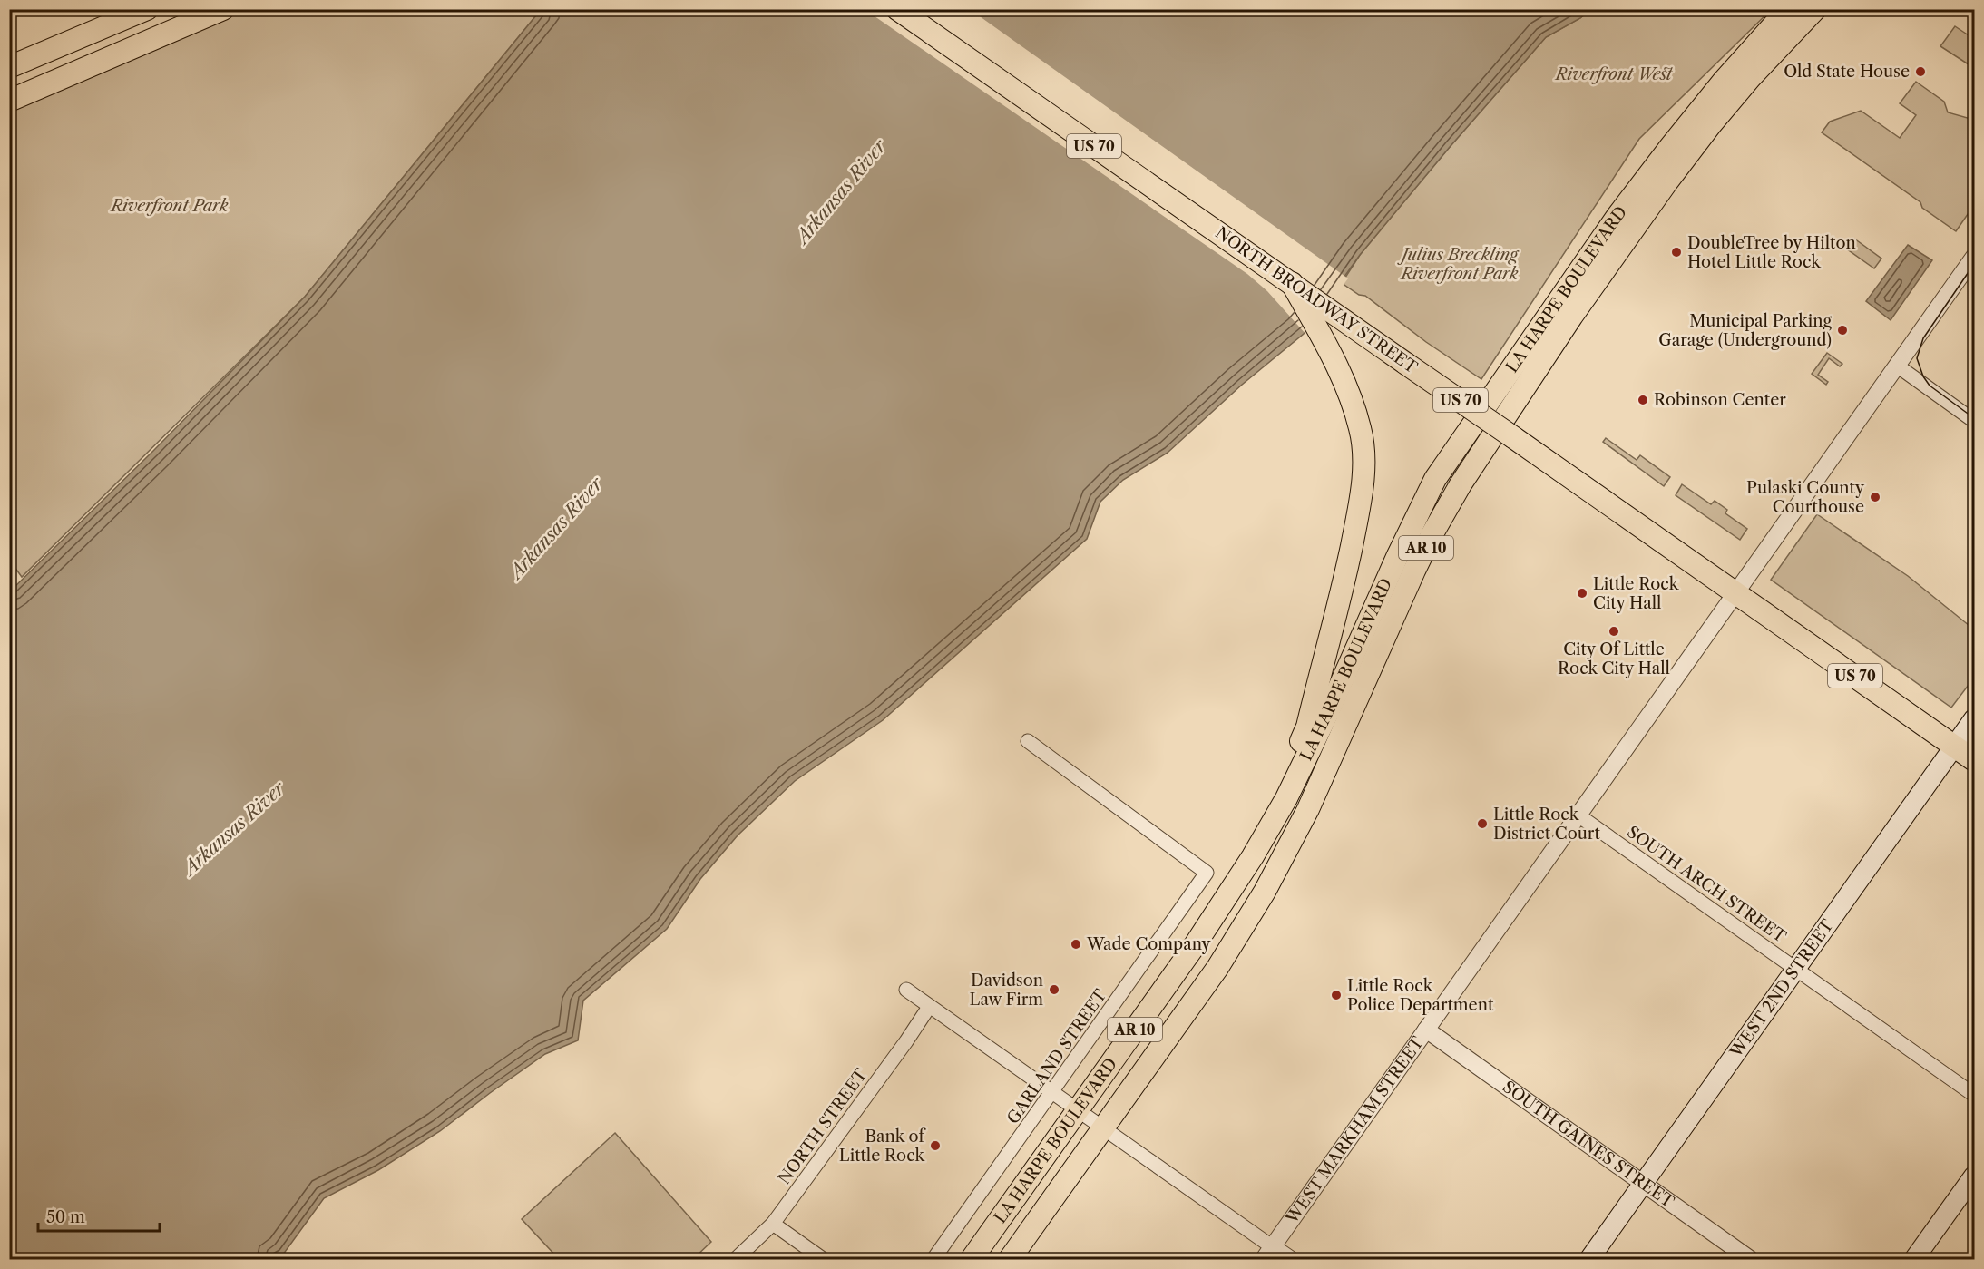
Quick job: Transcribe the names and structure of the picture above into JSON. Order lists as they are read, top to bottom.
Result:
{
  "streets": {
    "main road": [
      "US 70",
      "LA HARPE BOULEVARD",
      "NORTH BROADWAY STREET",
      "AR 10",
      "WEST 2ND STREET"
    ],
    "street": [
      "SOUTH ARCH STREET",
      "GARLAND STREET",
      "NORTH STREET",
      "WEST MARKHAM STREET",
      "SOUTH GAINES STREET"
    ]
  },
  "crossings": [
    ["US 70", "NORTH BROADWAY STREET"],
    ["US 70", "WEST 2ND STREET"],
    ["US 70", "WEST MARKHAM STREET"],
    ["NORTH BROADWAY STREET", "WEST MARKHAM STREET"],
    ["SOUTH ARCH STREET", "WEST 2ND STREET"],
    ["SOUTH ARCH STREET", "WEST MARKHAM STREET"],
    ["WEST 2ND STREET", "SOUTH GAINES STREET"],
    ["WEST MARKHAM STREET", "SOUTH GAINES STREET"]
  ],
  "water": ["Arkansas River"],
  "parks": ["Riverfront West", "Riverfront Park", "Julius Breckling Riverfront Park"],
  "places": [
    "Old State House",
    "DoubleTree by Hilton Hotel Little Rock",
    "Municipal Parking Garage (Underground)",
    "Robinson Center",
    "Pulaski County Courthouse",
    "Little Rock City Hall",
    "City Of Little Rock City Hall",
    "Little Rock District Court",
    "Wade Company",
    "Davidson Law Firm",
    "Little Rock Police Department",
    "Bank of Little Rock"
  ],
  "scale_bar": "50 m"
}
